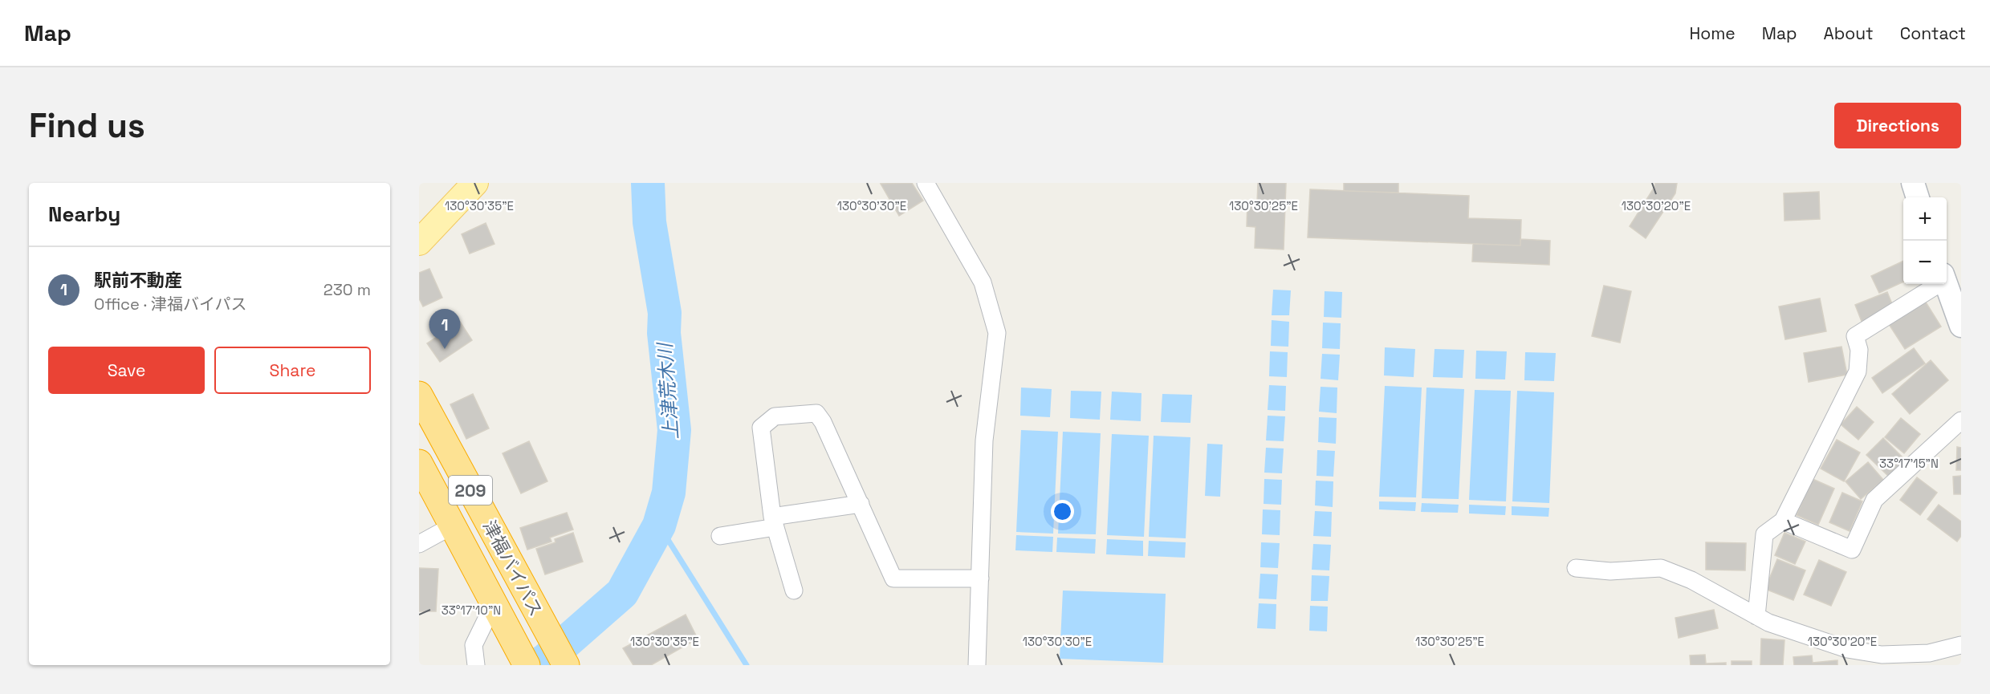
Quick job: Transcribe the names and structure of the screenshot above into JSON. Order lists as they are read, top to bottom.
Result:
{
  "streets": {
    "highway": ["209", "津福バイパス"]
  },
  "water": ["上津荒木川"],
  "page": {
    "header": "Map",
    "nav": [
      "Home",
      "Map",
      "About",
      "Contact"
    ],
    "buttons": [
      "Directions",
      ["Save", "Share"]
    ],
    "title": "Find us",
    "heading": "Nearby",
    "map_buttons": ["+", "−"],
    "list": [
      {
        "mark": "1",
        "name": "駅前不動産",
        "note": "Office · 津福バイパス",
        "value": "230 m"
      }
    ],
    "pins": "1"
  },
  "coordinates": [
    "130°30'35\"E",
    "130°30'30\"E",
    "130°30'25\"E",
    "130°30'20\"E",
    "33°17'15\"N",
    "33°17'10\"N"
  ]
}
